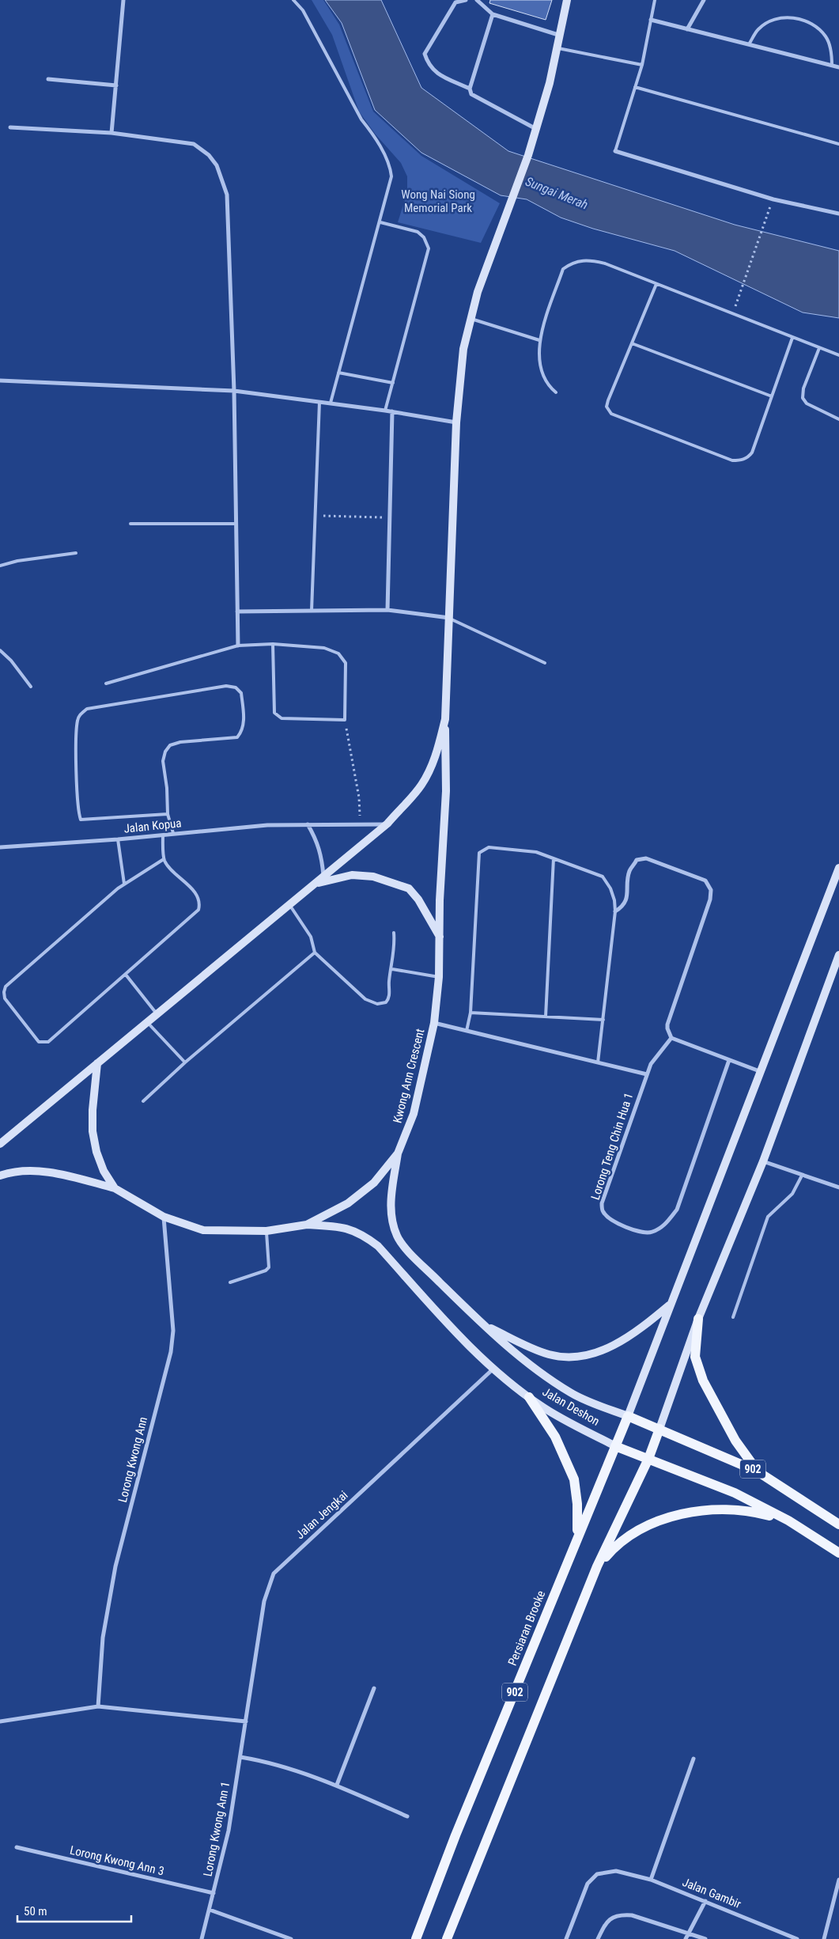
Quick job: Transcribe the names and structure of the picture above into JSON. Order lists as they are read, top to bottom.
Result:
{
  "streets": {
    "main road": [
      "Kwong Ann Crescent",
      "Jalan Deshon",
      "902",
      "Persiaran Brooke"
    ],
    "street": [
      "Jalan Kopua",
      "Lorong Teng Chin Hua 1",
      "Lorong Kwong Ann",
      "Jalan Jengkai",
      "Lorong Kwong Ann 1",
      "Lorong Kwong Ann 3",
      "Jalan Gambir"
    ]
  },
  "crossings": [
    ["Kwong Ann Crescent", "Jalan Deshon"],
    ["Kwong Ann Crescent", "Lorong Kwong Ann"],
    ["Jalan Deshon", "902"],
    ["Jalan Deshon", "Jalan Jengkai"],
    ["Jalan Deshon", "Persiaran Brooke"],
    ["Jalan Jengkai", "Lorong Kwong Ann 1"],
    ["Lorong Kwong Ann 1", "Lorong Kwong Ann 3"]
  ],
  "water": ["Sungai Merah"],
  "parks": ["Wong Nai Siong Memorial Park"],
  "scale_bar": "50 m"
}
